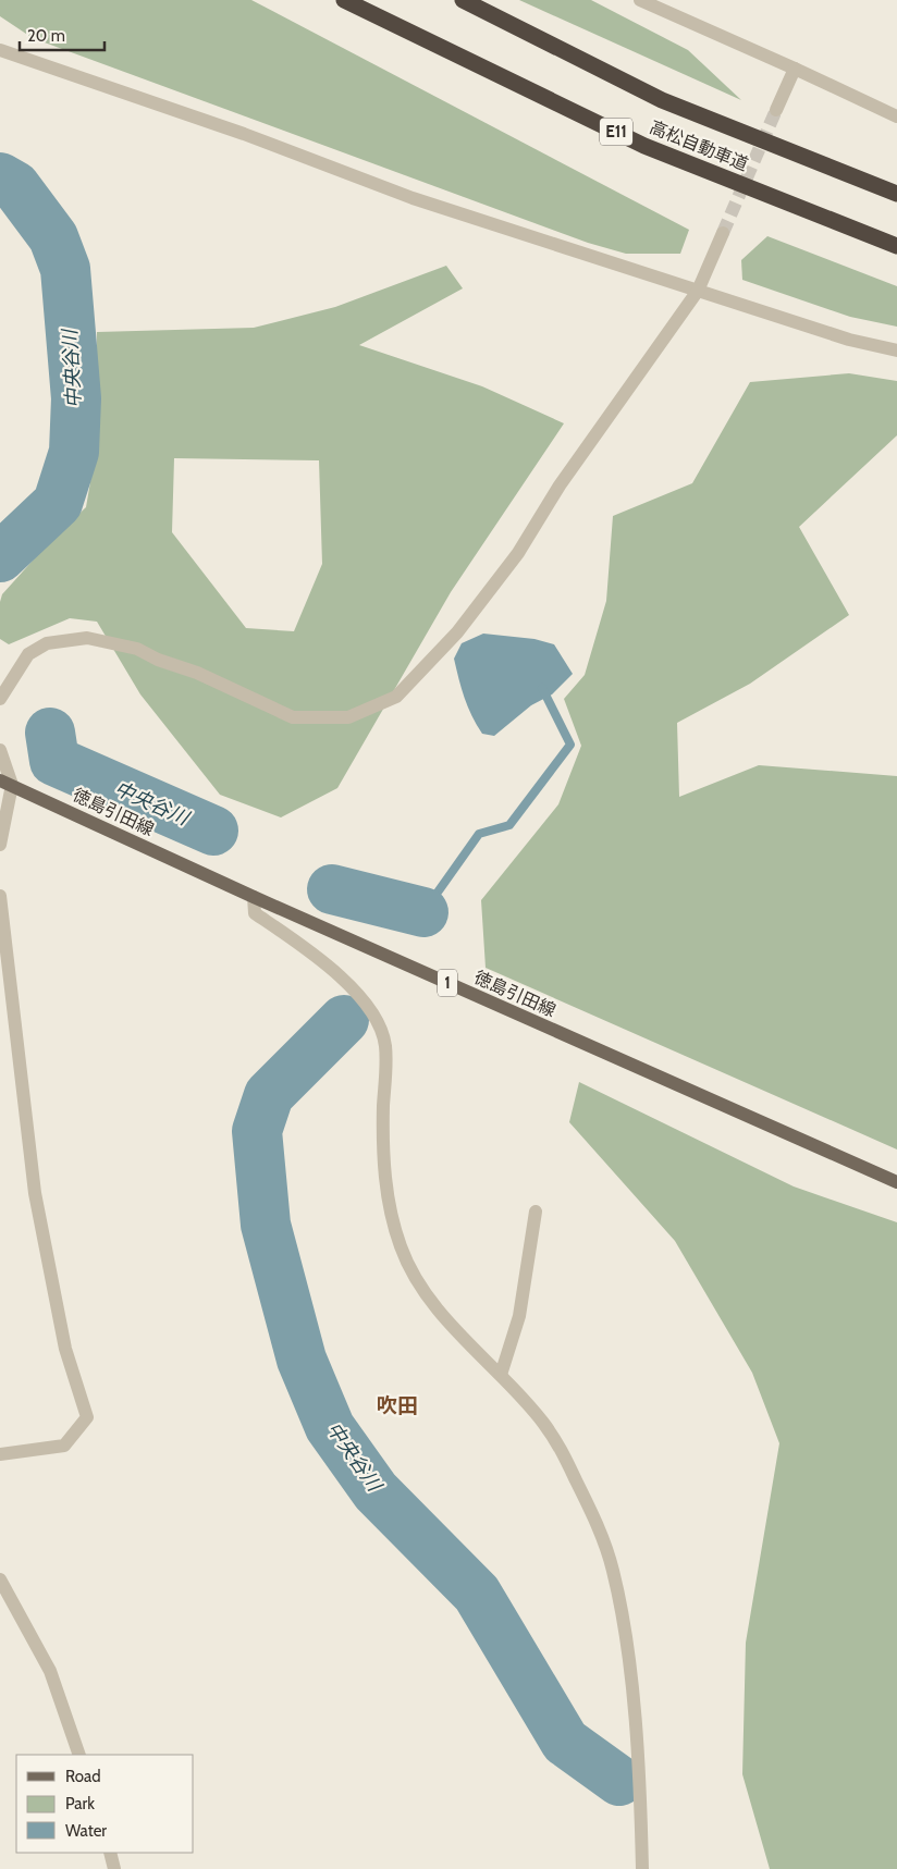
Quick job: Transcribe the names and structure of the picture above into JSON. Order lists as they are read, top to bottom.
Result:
{
  "streets": {
    "highway": ["E11", "高松自動車道"],
    "main road": ["徳島引田線", "1"]
  },
  "districts": ["吹田"],
  "water": ["中央谷川"],
  "legend": ["Road", "Park", "Water"],
  "scale_bar": "20 m"
}
